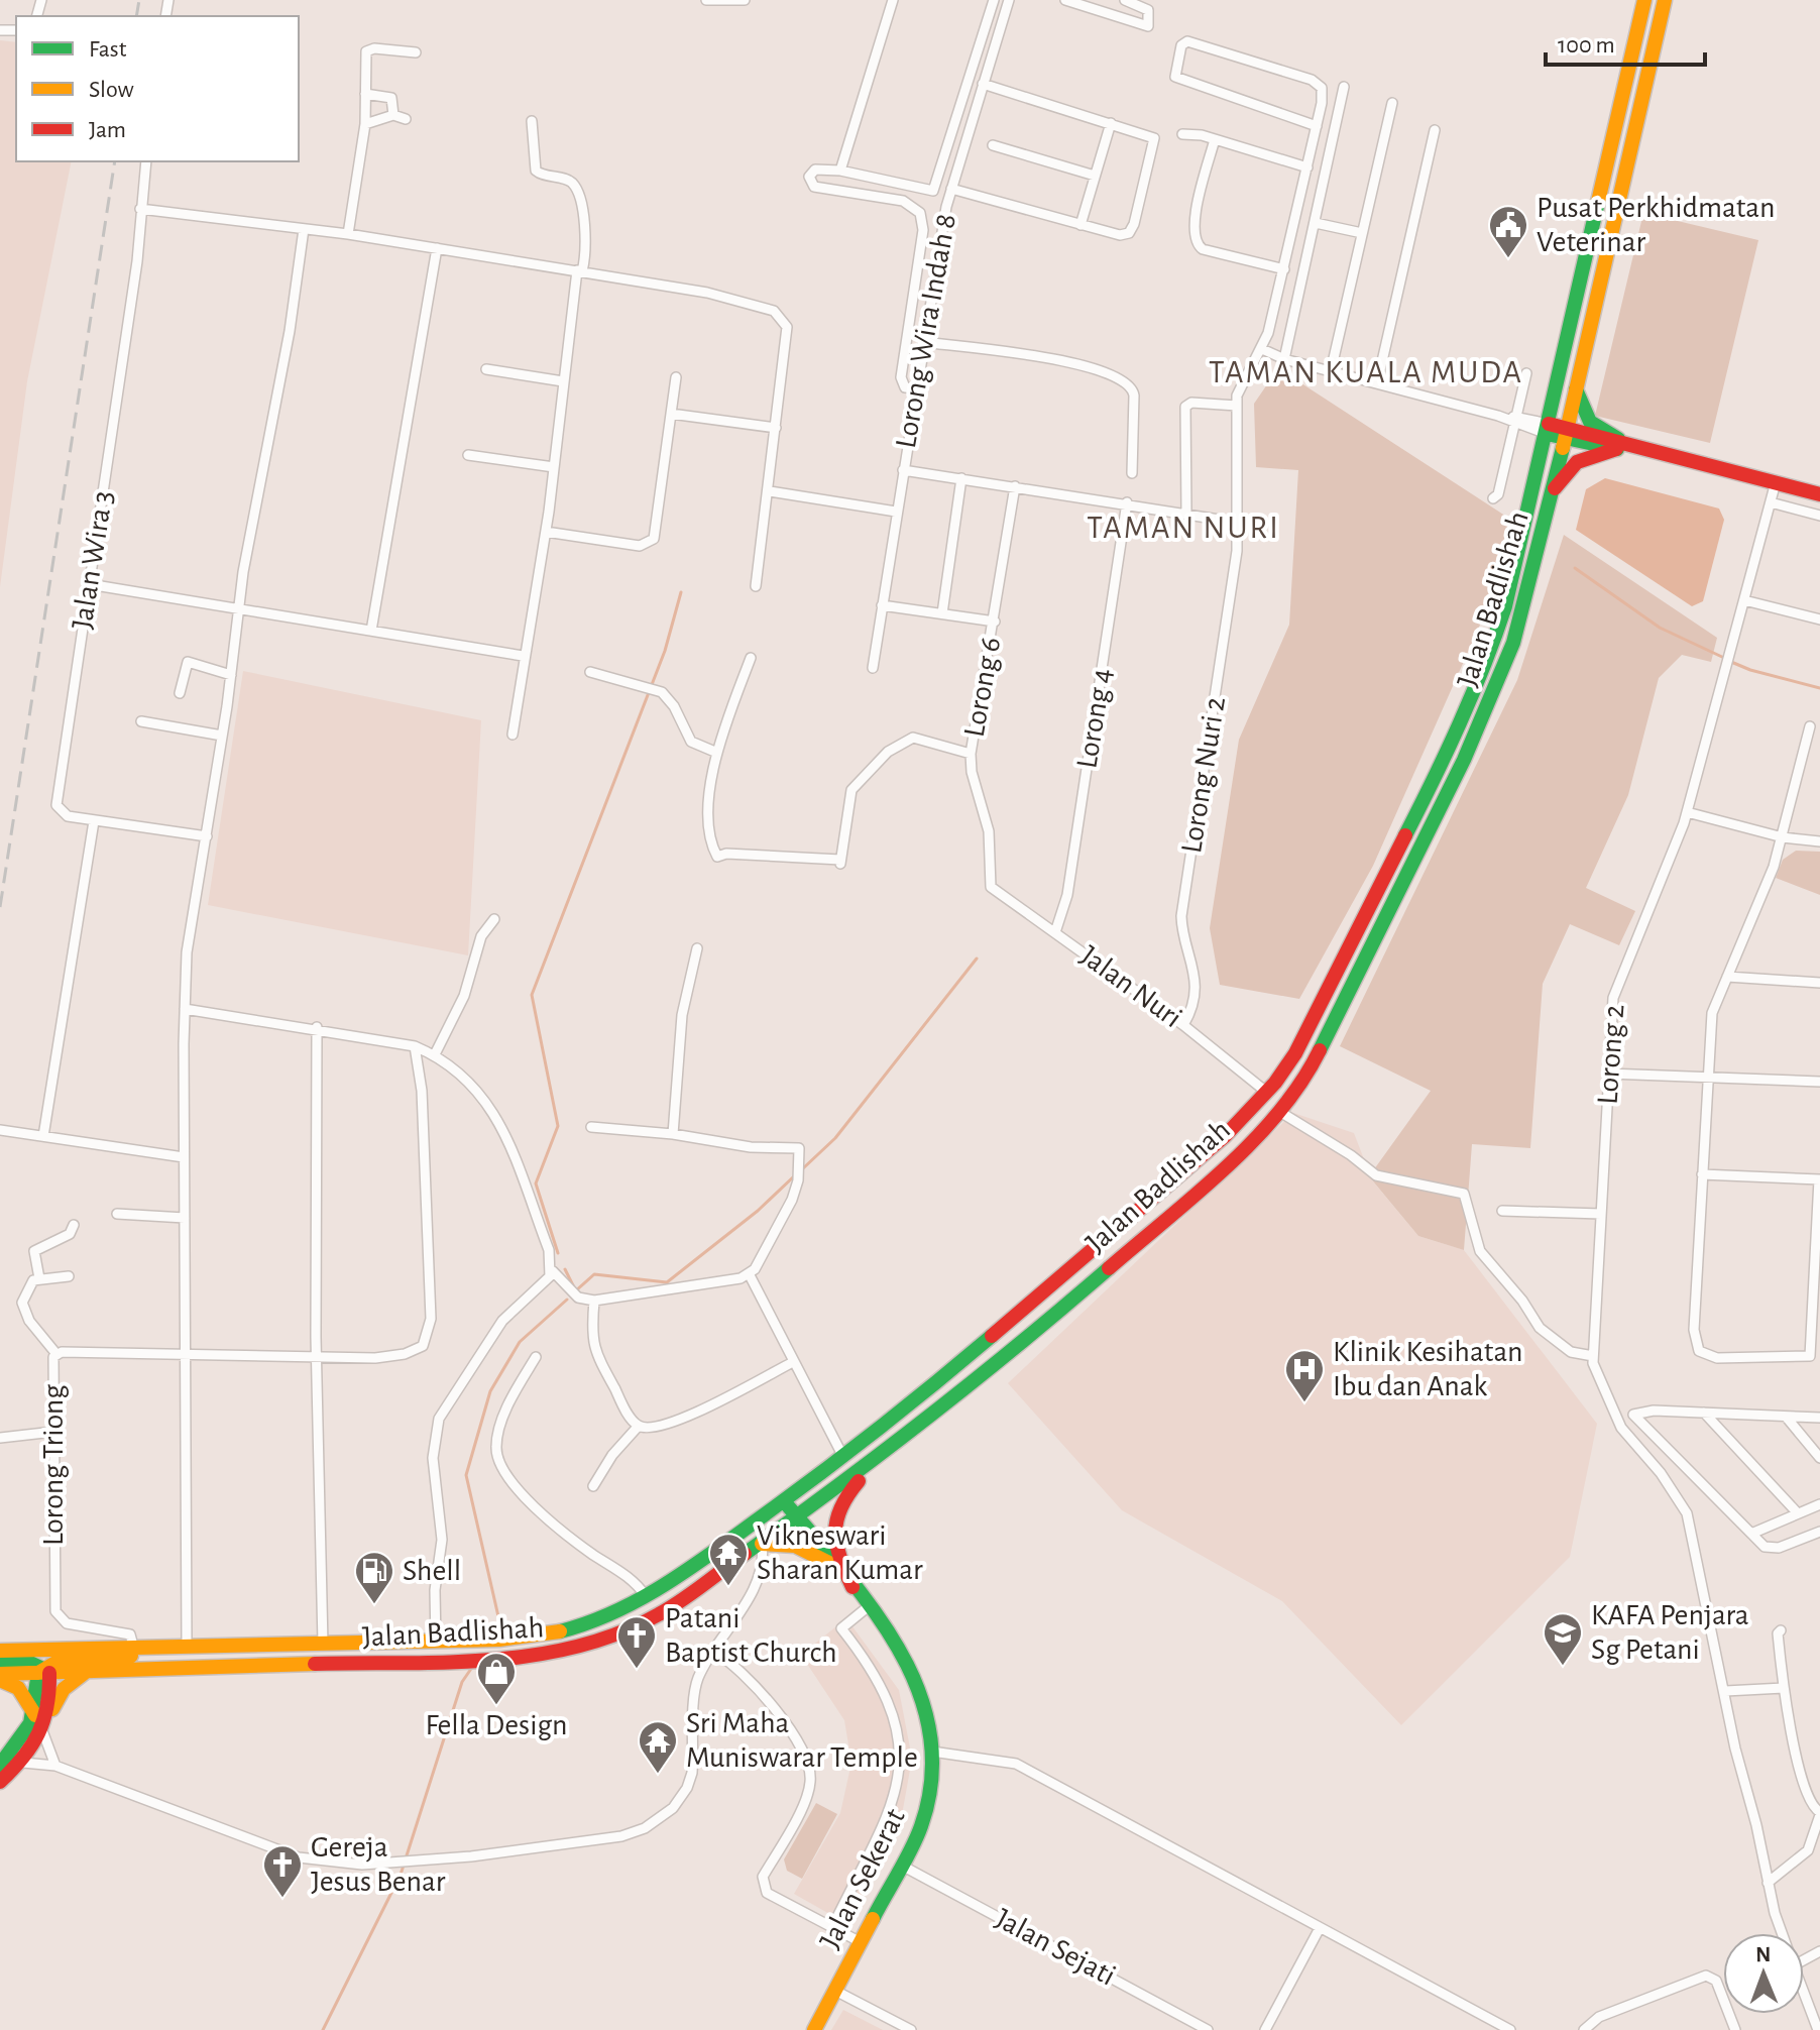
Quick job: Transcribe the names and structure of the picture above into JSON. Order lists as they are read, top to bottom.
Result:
{
  "streets": {
    "main road": ["Jalan Badlishah", "Jalan Sekerat"],
    "street": [
      "Lorong Wira Indah 8",
      "Jalan Wira 3",
      "Lorong 6",
      "Lorong 4",
      "Lorong Nuri 2",
      "Jalan Nuri",
      "Lorong 2",
      "Lorong Triong",
      "Jalan Sejati"
    ]
  },
  "crossings": [
    ["Jalan Badlishah", "Jalan Nuri"],
    ["Jalan Badlishah", "Lorong Triong"],
    ["Jalan Badlishah", "Jalan Sekerat"],
    ["Lorong 6", "Jalan Nuri"],
    ["Lorong 4", "Jalan Nuri"],
    ["Lorong Nuri 2", "Jalan Nuri"],
    ["Jalan Sekerat", "Jalan Sejati"]
  ],
  "districts": ["TAMAN KUALA MUDA", "TAMAN NURI"],
  "places": {
    "public building": ["Pusat Perkhidmatan Veterinar"],
    "hospital": ["Klinik Kesihatan Ibu dan Anak"],
    "temple": ["Vikneswari Sharan Kumar", "Sri Maha Muniswarar Temple"],
    "fuel station": ["Shell"],
    "school or university": ["KAFA Penjara Sg Petani"],
    "church": ["Patani Baptist Church", "Gereja Jesus Benar"],
    "shop": ["Fella Design"]
  },
  "legend": ["Fast", "Slow", "Jam"],
  "scale_bar": "100 m",
  "north": "top"
}
